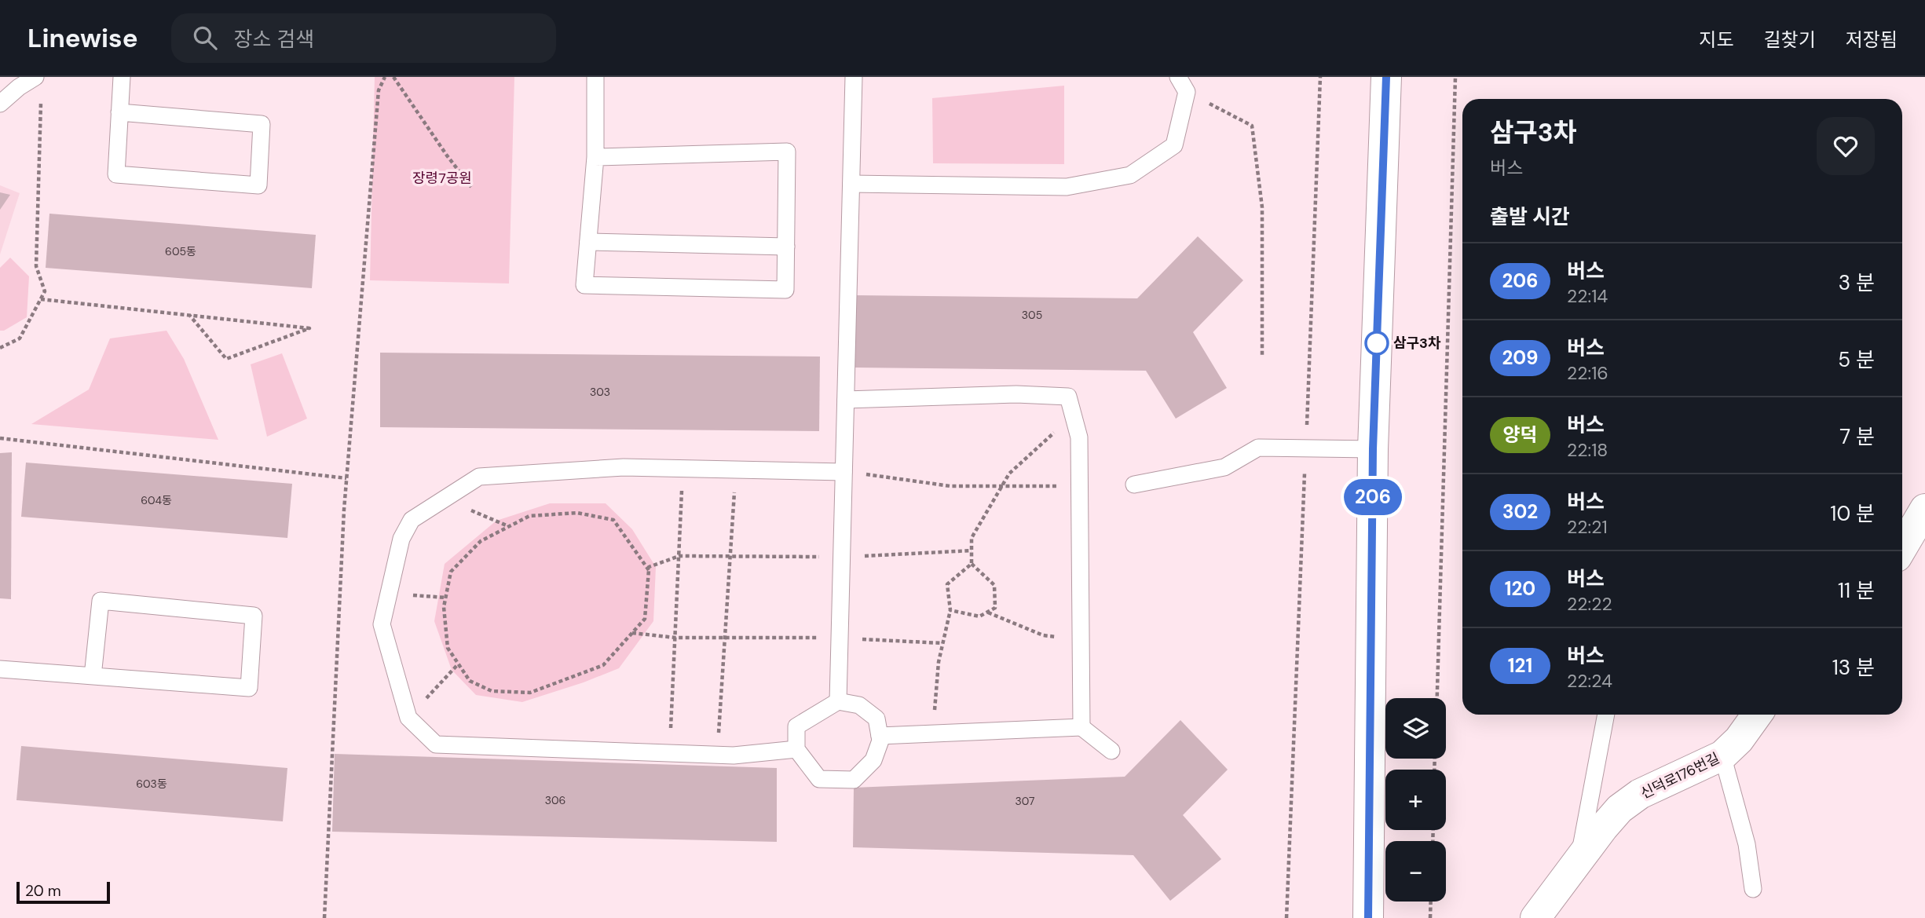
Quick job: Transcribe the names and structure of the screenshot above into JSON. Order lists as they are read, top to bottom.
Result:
{
  "streets": {
    "street": ["신덕로176번길"]
  },
  "parks": ["장령7공원"],
  "places": ["삼구3차"],
  "lines": ["bus line 206"],
  "house_numbers": [
    "605동",
    "305",
    "303",
    "604동",
    "603동",
    "306",
    "307"
  ],
  "scale_bar": "20 m",
  "page": {
    "header": "Linewise",
    "search": "장소 검색",
    "nav": ["지도", "길찾기", "저장됨"],
    "on_map": "206",
    "heading": [
      ["삼구3차", "버스"],
      "출발 시간"
    ],
    "list": [
      {
        "mark": "206",
        "name": "버스",
        "note": "22:14",
        "value": "3 분"
      },
      {
        "mark": "209",
        "name": "버스",
        "note": "22:16",
        "value": "5 분"
      },
      {
        "mark": "양덕",
        "name": "버스",
        "note": "22:18",
        "value": "7 분"
      },
      {
        "mark": "302",
        "name": "버스",
        "note": "22:21",
        "value": "10 분"
      },
      {
        "mark": "120",
        "name": "버스",
        "note": "22:22",
        "value": "11 분"
      },
      {
        "mark": "121",
        "name": "버스",
        "note": "22:24",
        "value": "13 분"
      }
    ],
    "map_buttons": ["+", "−"],
    "scale": "20 m"
  }
}
